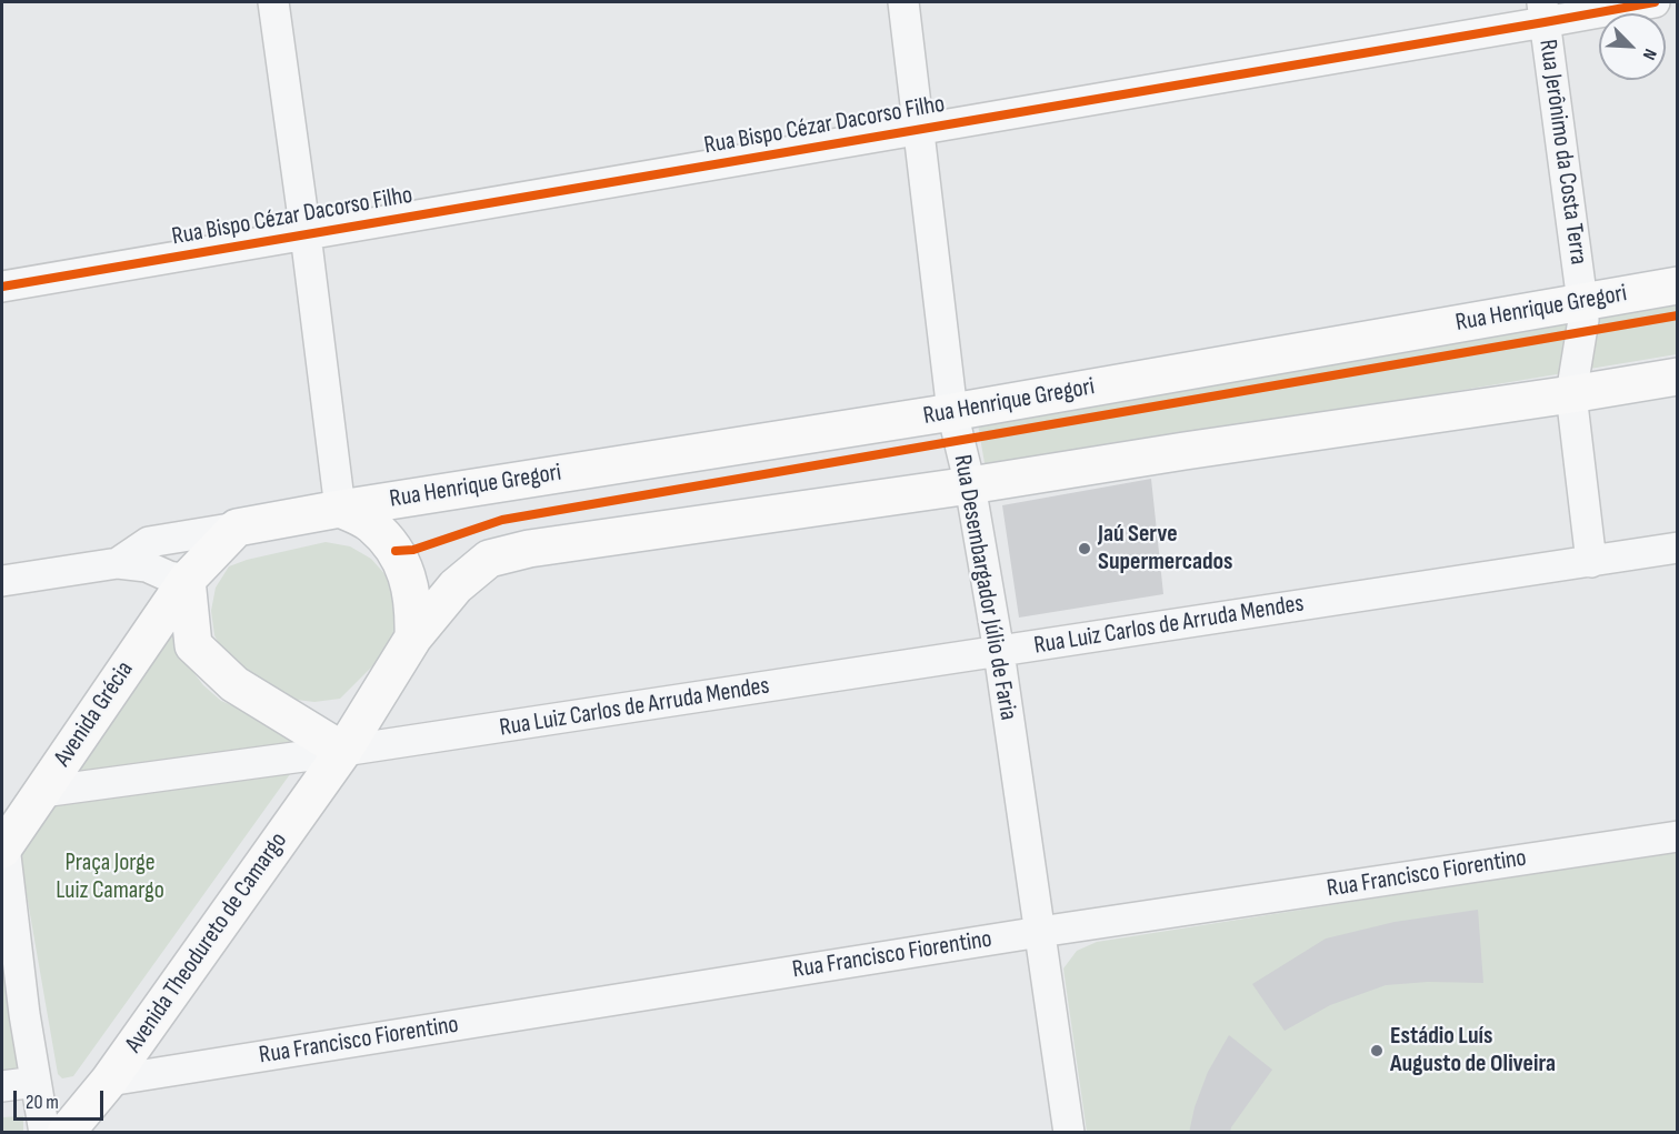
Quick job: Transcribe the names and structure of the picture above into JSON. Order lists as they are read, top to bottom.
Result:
{
  "streets": {
    "main road": ["Rua Henrique Gregori", "Avenida Grécia", "Avenida Theodureto de Camargo"],
    "street": [
      "Rua Bispo Cézar Dacorso Filho",
      "Rua Jerônimo da Costa Terra",
      "Rua Desembargador Júlio de Faria",
      "Rua Luiz Carlos de Arruda Mendes",
      "Rua Francisco Fiorentino"
    ]
  },
  "crossings": [
    ["Rua Bispo Cézar Dacorso Filho", "Rua Jerônimo da Costa Terra"],
    ["Rua Bispo Cézar Dacorso Filho", "Rua Desembargador Júlio de Faria"],
    ["Rua Jerônimo da Costa Terra", "Rua Henrique Gregori"],
    ["Rua Jerônimo da Costa Terra", "Rua Luiz Carlos de Arruda Mendes"],
    ["Rua Henrique Gregori", "Rua Desembargador Júlio de Faria"],
    ["Rua Henrique Gregori", "Rua Luiz Carlos de Arruda Mendes"],
    ["Rua Henrique Gregori", "Avenida Grécia"],
    ["Rua Henrique Gregori", "Avenida Theodureto de Camargo"],
    ["Rua Desembargador Júlio de Faria", "Rua Luiz Carlos de Arruda Mendes"],
    ["Rua Desembargador Júlio de Faria", "Rua Francisco Fiorentino"],
    ["Rua Luiz Carlos de Arruda Mendes", "Avenida Grécia"],
    ["Rua Luiz Carlos de Arruda Mendes", "Avenida Theodureto de Camargo"],
    ["Avenida Grécia", "Avenida Theodureto de Camargo"],
    ["Rua Francisco Fiorentino", "Avenida Theodureto de Camargo"]
  ],
  "parks": ["Praça Jorge Luiz Camargo"],
  "places": ["Jaú Serve Supermercados", "Estádio Luís Augusto de Oliveira"],
  "scale_bar": "20 m",
  "north": "bottom right"
}
